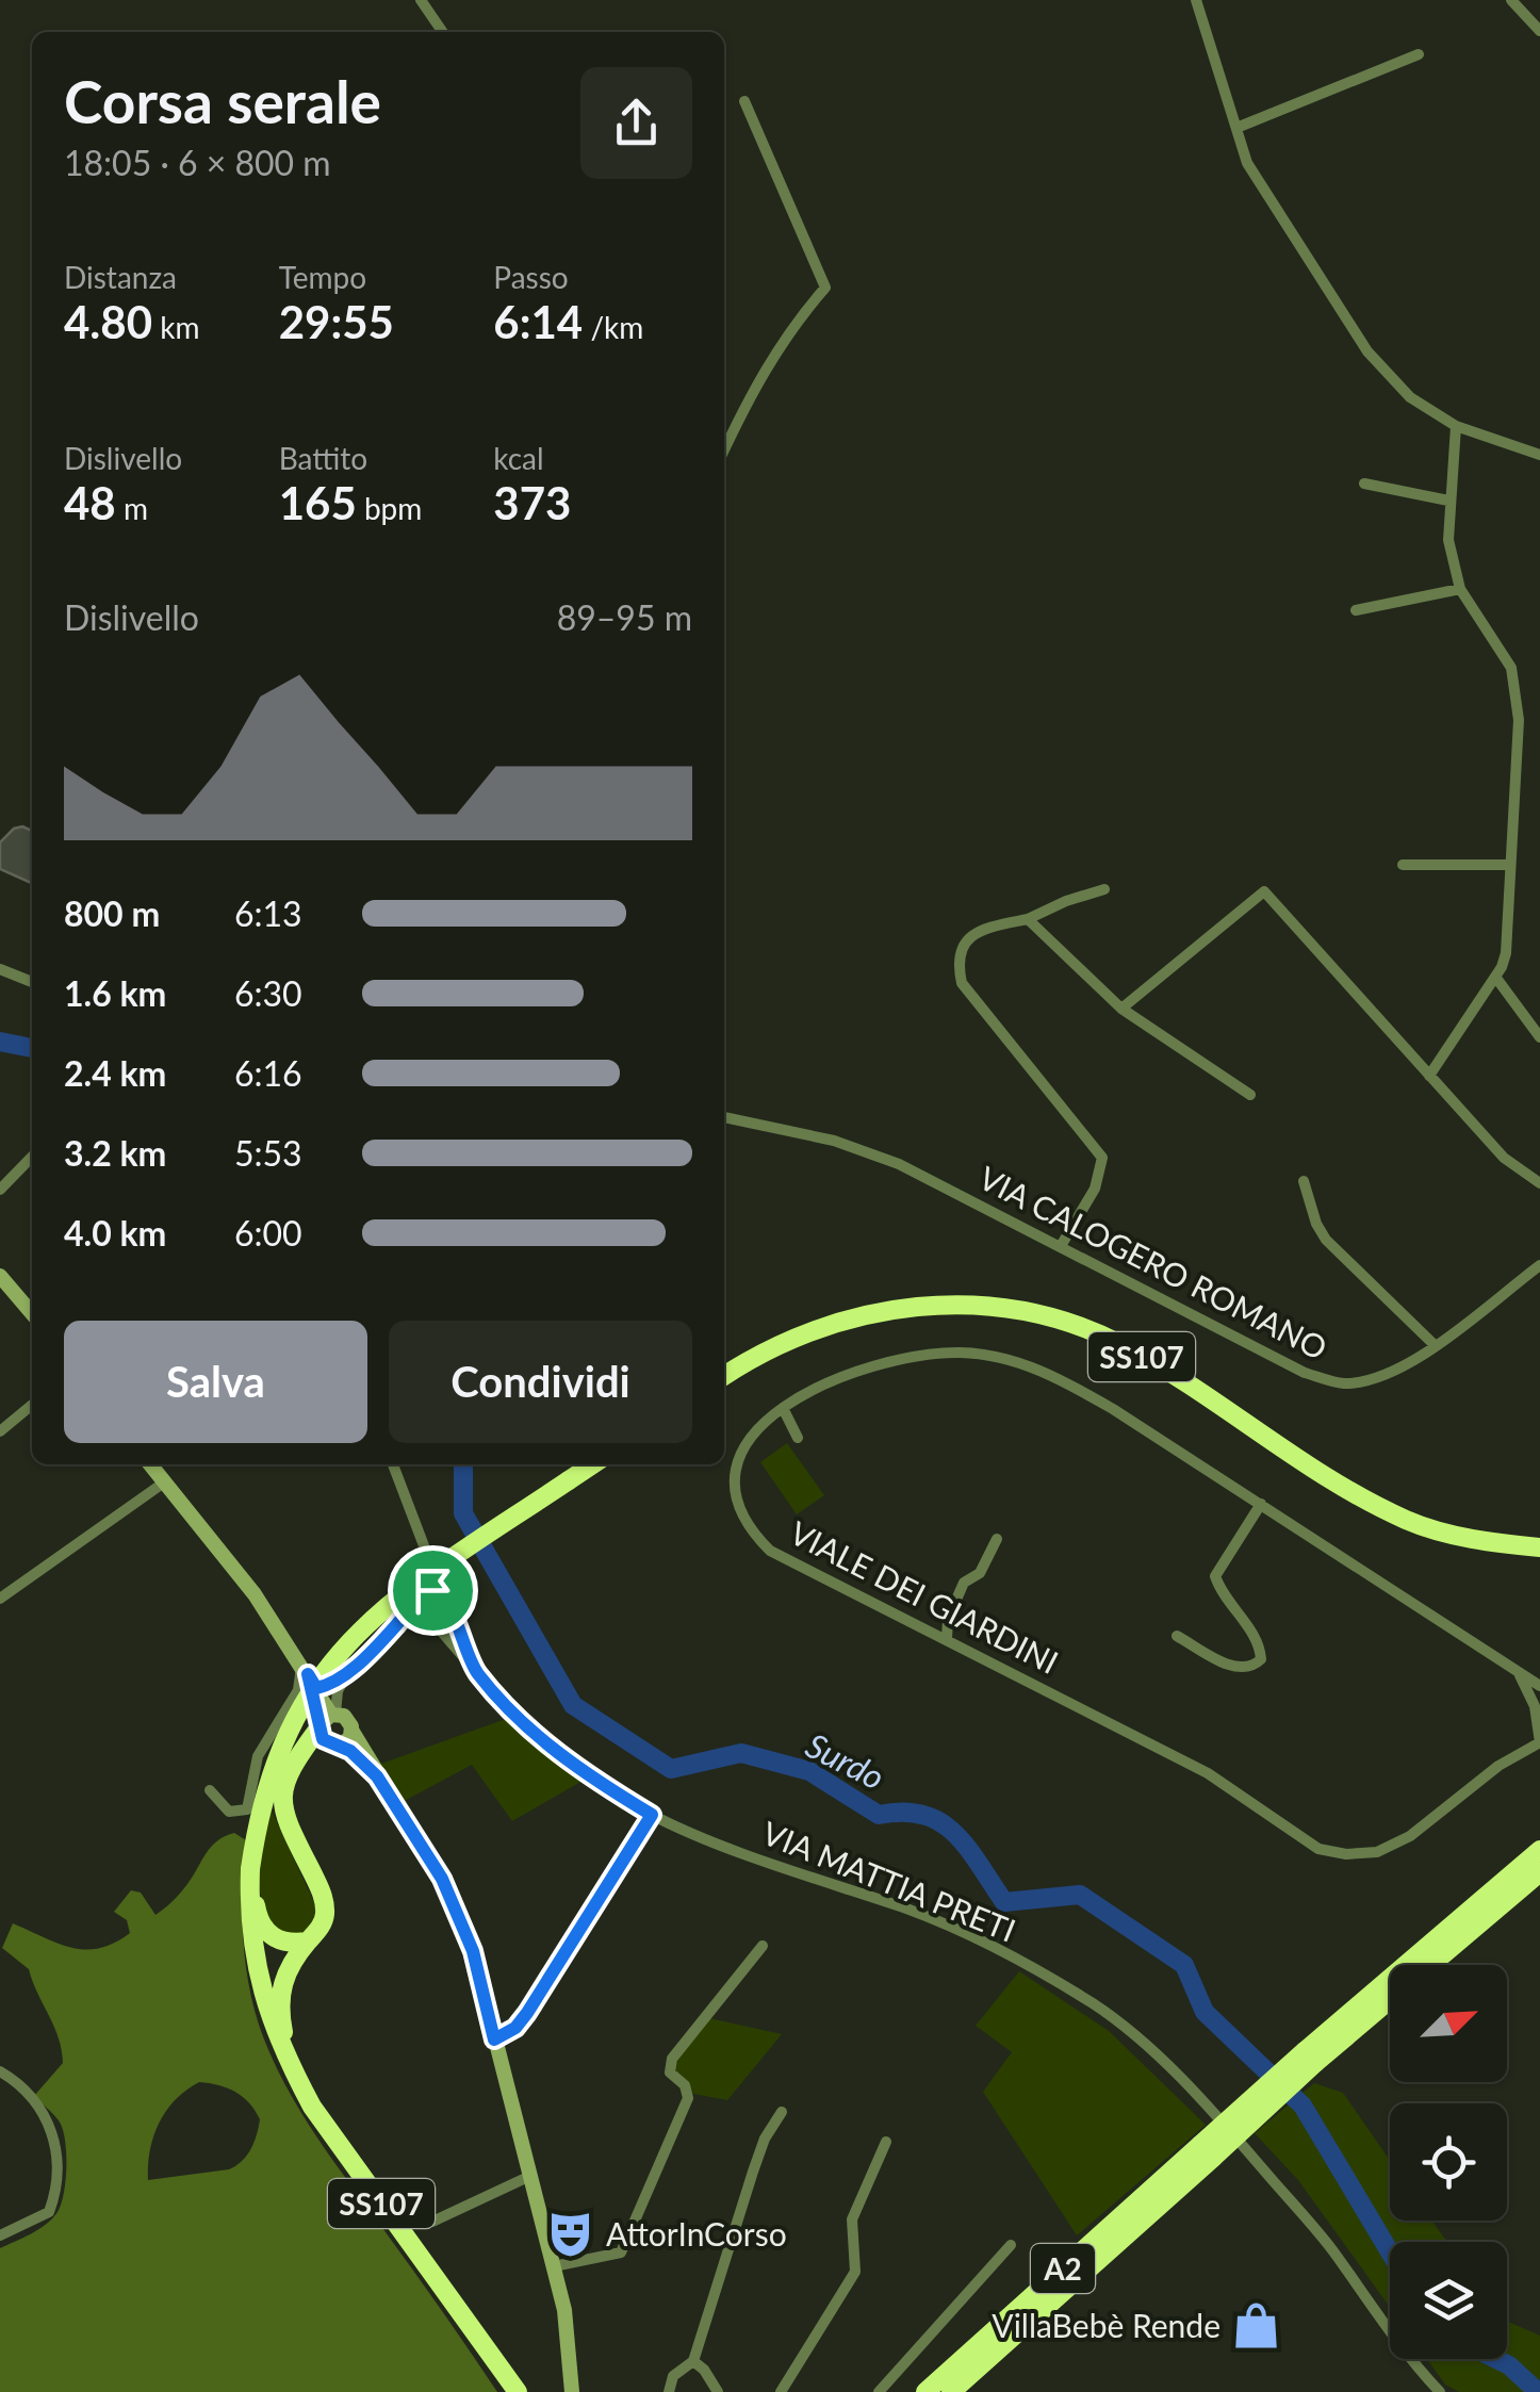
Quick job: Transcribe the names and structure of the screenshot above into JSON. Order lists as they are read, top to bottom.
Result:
{
  "streets": {
    "highway": ["SS107", "A2"],
    "street": ["VIA CALOGERO ROMANO", "VIALE DEI GIARDINI", "VIA MATTIA PRETI"]
  },
  "water": ["Surdo"],
  "places": {
    "theatre": ["AttorInCorso"],
    "shop": ["VillaBebè Rende"]
  },
  "north": "top right",
  "page": {
    "heading": ["Corsa serale", "18:05 · 6 × 800 m"],
    "stats": [
      ["Distanza", "4.80 km"],
      ["Tempo", "29:55"],
      ["Passo", "6:14 /km"],
      ["Dislivello", "48 m"],
      ["Battito", "165 bpm"],
      ["kcal", "373"]
    ],
    "chart": ["Dislivello", "89–95 m"],
    "list": [
      {
        "name": "800 m",
        "note": "6:13"
      },
      {
        "name": "1.6 km",
        "note": "6:30"
      },
      {
        "name": "2.4 km",
        "note": "6:16"
      },
      {
        "name": "3.2 km",
        "note": "5:53"
      },
      {
        "name": "4.0 km",
        "note": "6:00"
      }
    ],
    "buttons": ["Salva", "Condividi"]
  }
}
